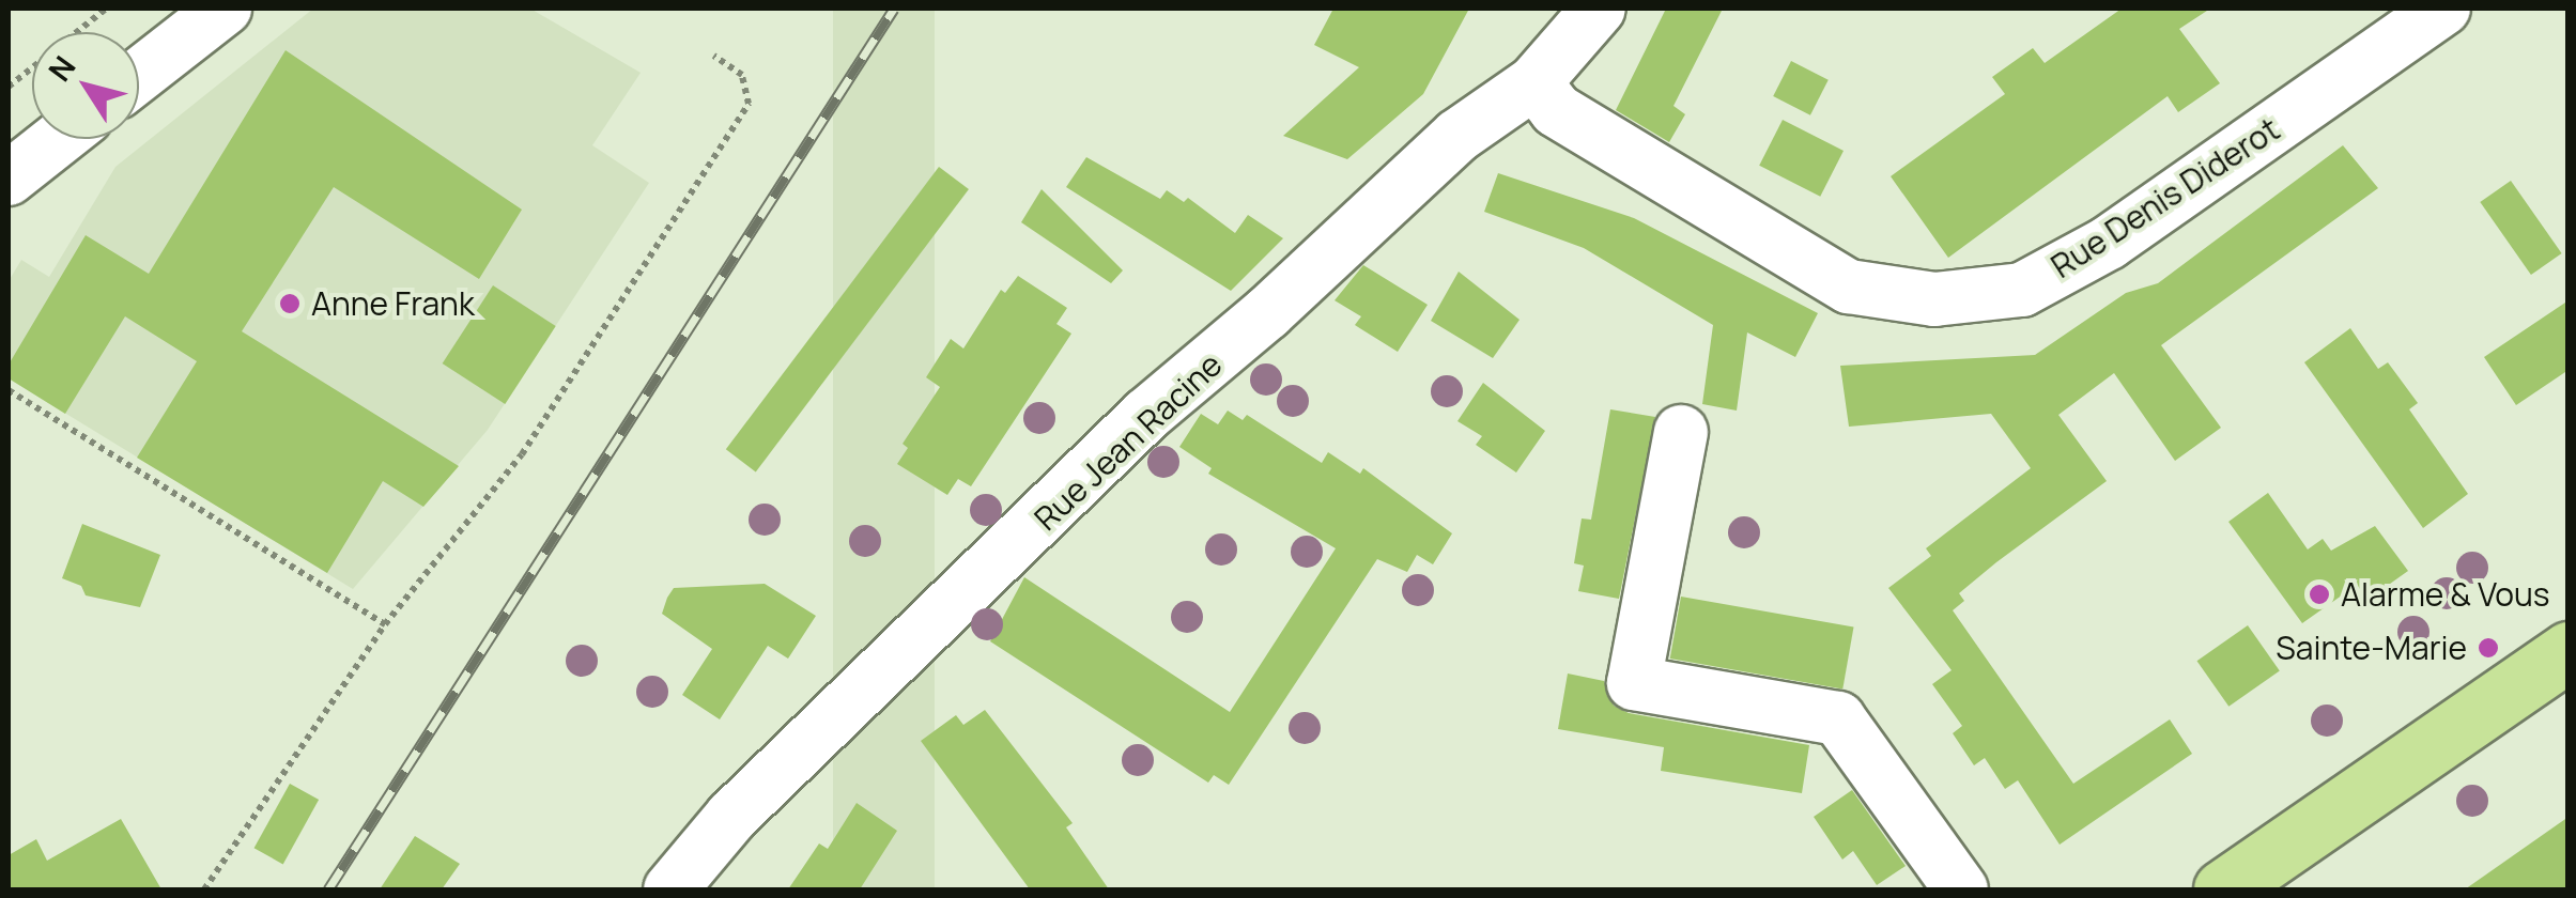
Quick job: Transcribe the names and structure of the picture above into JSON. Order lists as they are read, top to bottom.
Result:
{
  "streets": {
    "street": ["Rue Denis Diderot", "Rue Jean Racine"]
  },
  "crossings": [
    ["Rue Denis Diderot", "Rue Jean Racine"]
  ],
  "places": ["Anne Frank", "Alarme & Vous", "Sainte-Marie"],
  "north": "top left"
}
